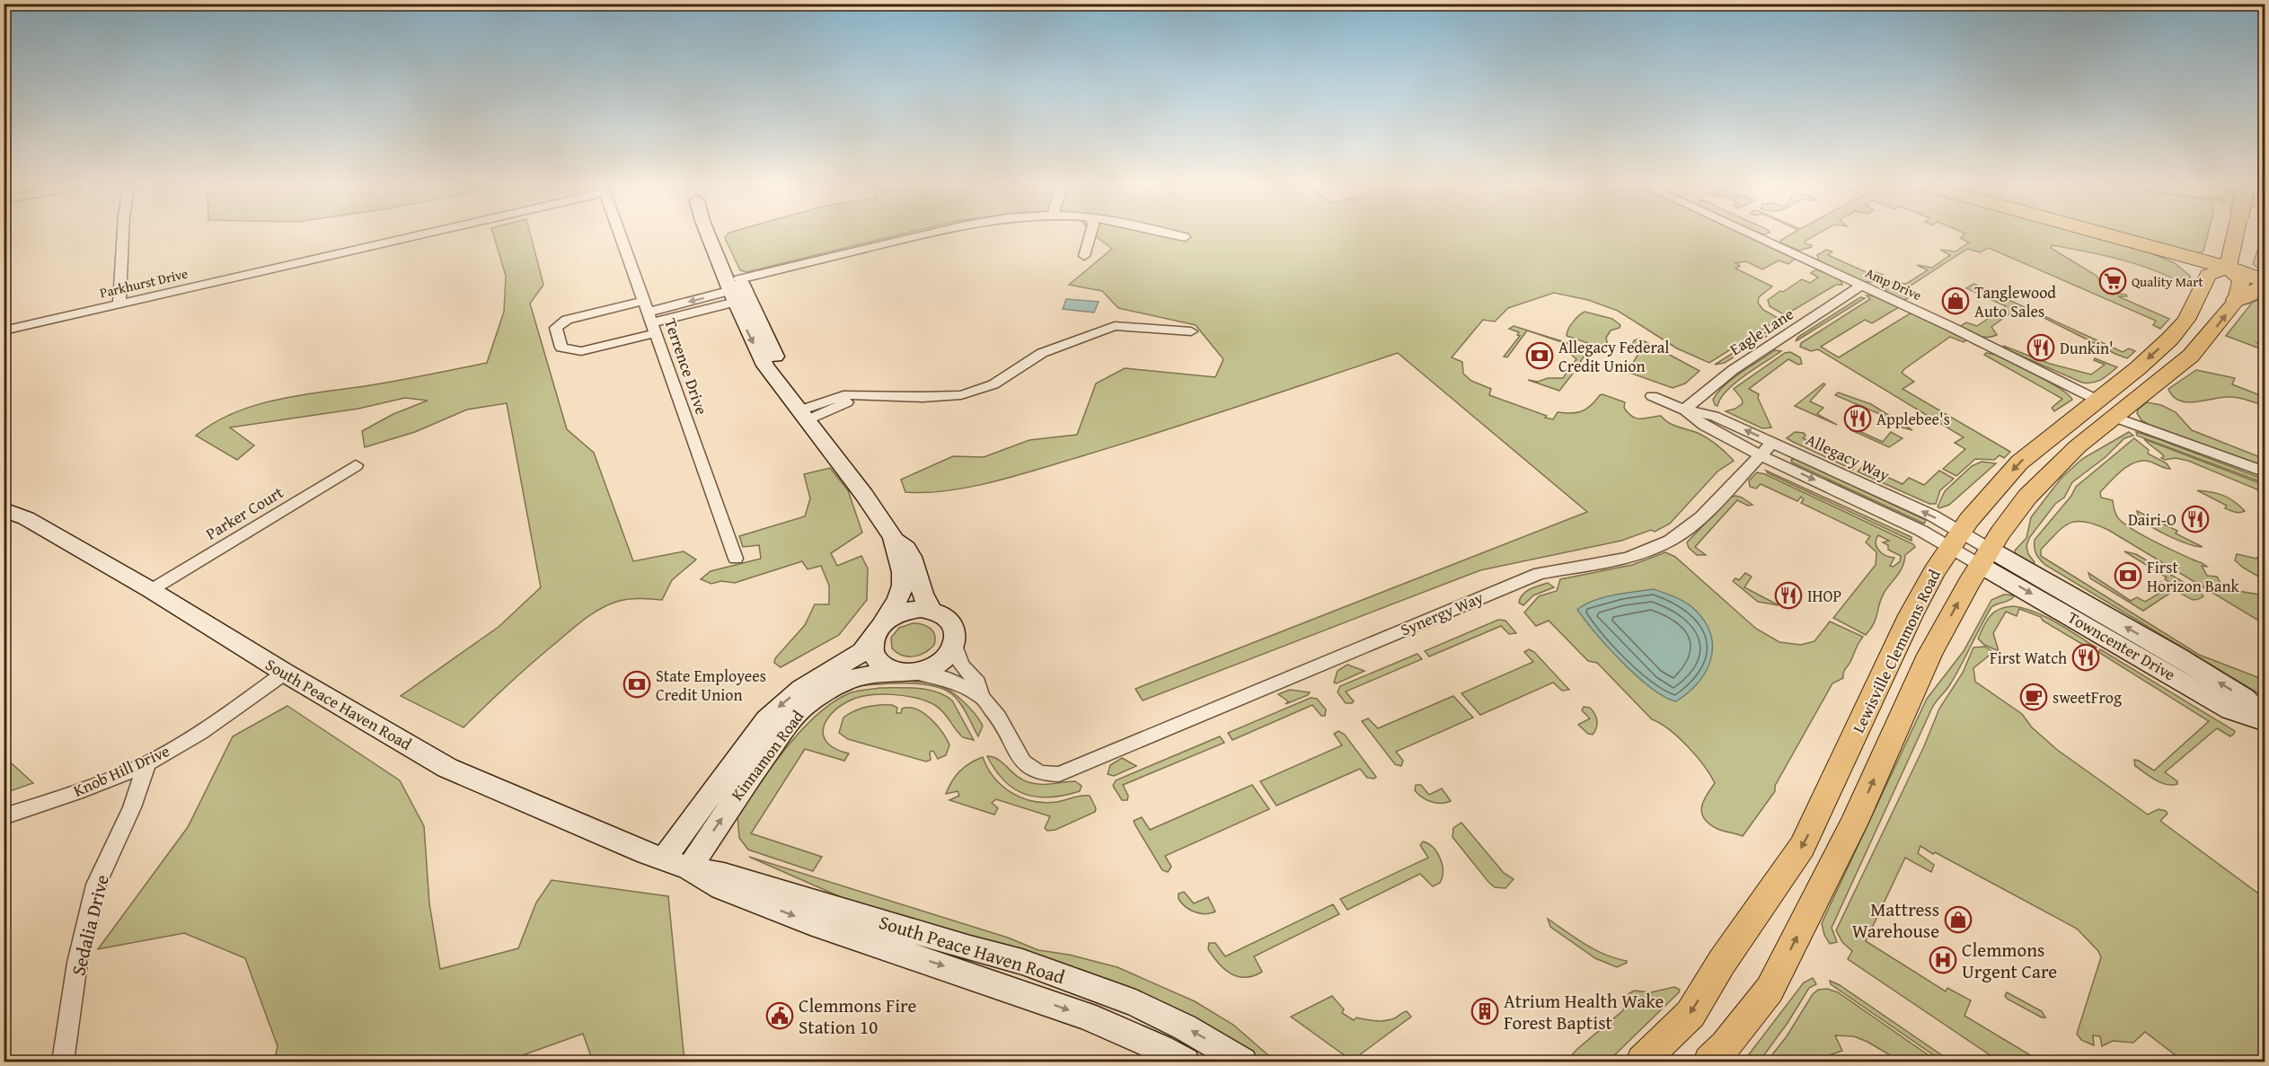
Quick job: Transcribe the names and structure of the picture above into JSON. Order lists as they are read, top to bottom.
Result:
{
  "streets": {
    "main road": [
      "Towncenter Drive",
      "Lewisville Clemmons Road",
      "South Peace Haven Road",
      "Kinnamon Road"
    ],
    "street": [
      "Parkhurst Drive",
      "Amp Drive",
      "Eagle Lane",
      "Terrence Drive",
      "Allegacy Way",
      "Parker Court",
      "Synergy Way",
      "Knob Hill Drive",
      "Sedalia Drive"
    ]
  },
  "crossings": [
    ["Amp Drive", "Eagle Lane"],
    ["Amp Drive", "Lewisville Clemmons Road"],
    ["Eagle Lane", "Allegacy Way"],
    ["Allegacy Way", "Synergy Way"],
    ["Allegacy Way", "Towncenter Drive"],
    ["Allegacy Way", "Lewisville Clemmons Road"],
    ["Parker Court", "South Peace Haven Road"],
    ["Towncenter Drive", "Lewisville Clemmons Road"],
    ["South Peace Haven Road", "Kinnamon Road"],
    ["South Peace Haven Road", "Knob Hill Drive"],
    ["Knob Hill Drive", "Sedalia Drive"]
  ],
  "places": {
    "supermarket": ["Quality Mart"],
    "shop": ["Tanglewood Auto Sales", "Mattress Warehouse"],
    "restaurant": [
      "Dunkin'",
      "Applebee's",
      "Dairi-O",
      "IHOP",
      "First Watch"
    ],
    "bank": ["Allegacy Federal Credit Union", "First Horizon Bank", "State Employees Credit Union"],
    "cafe": ["sweetFrog"],
    "hospital": ["Clemmons Urgent Care"],
    "building": ["Atrium Health Wake Forest Baptist"],
    "public building": ["Clemmons Fire Station 10"]
  }
}
